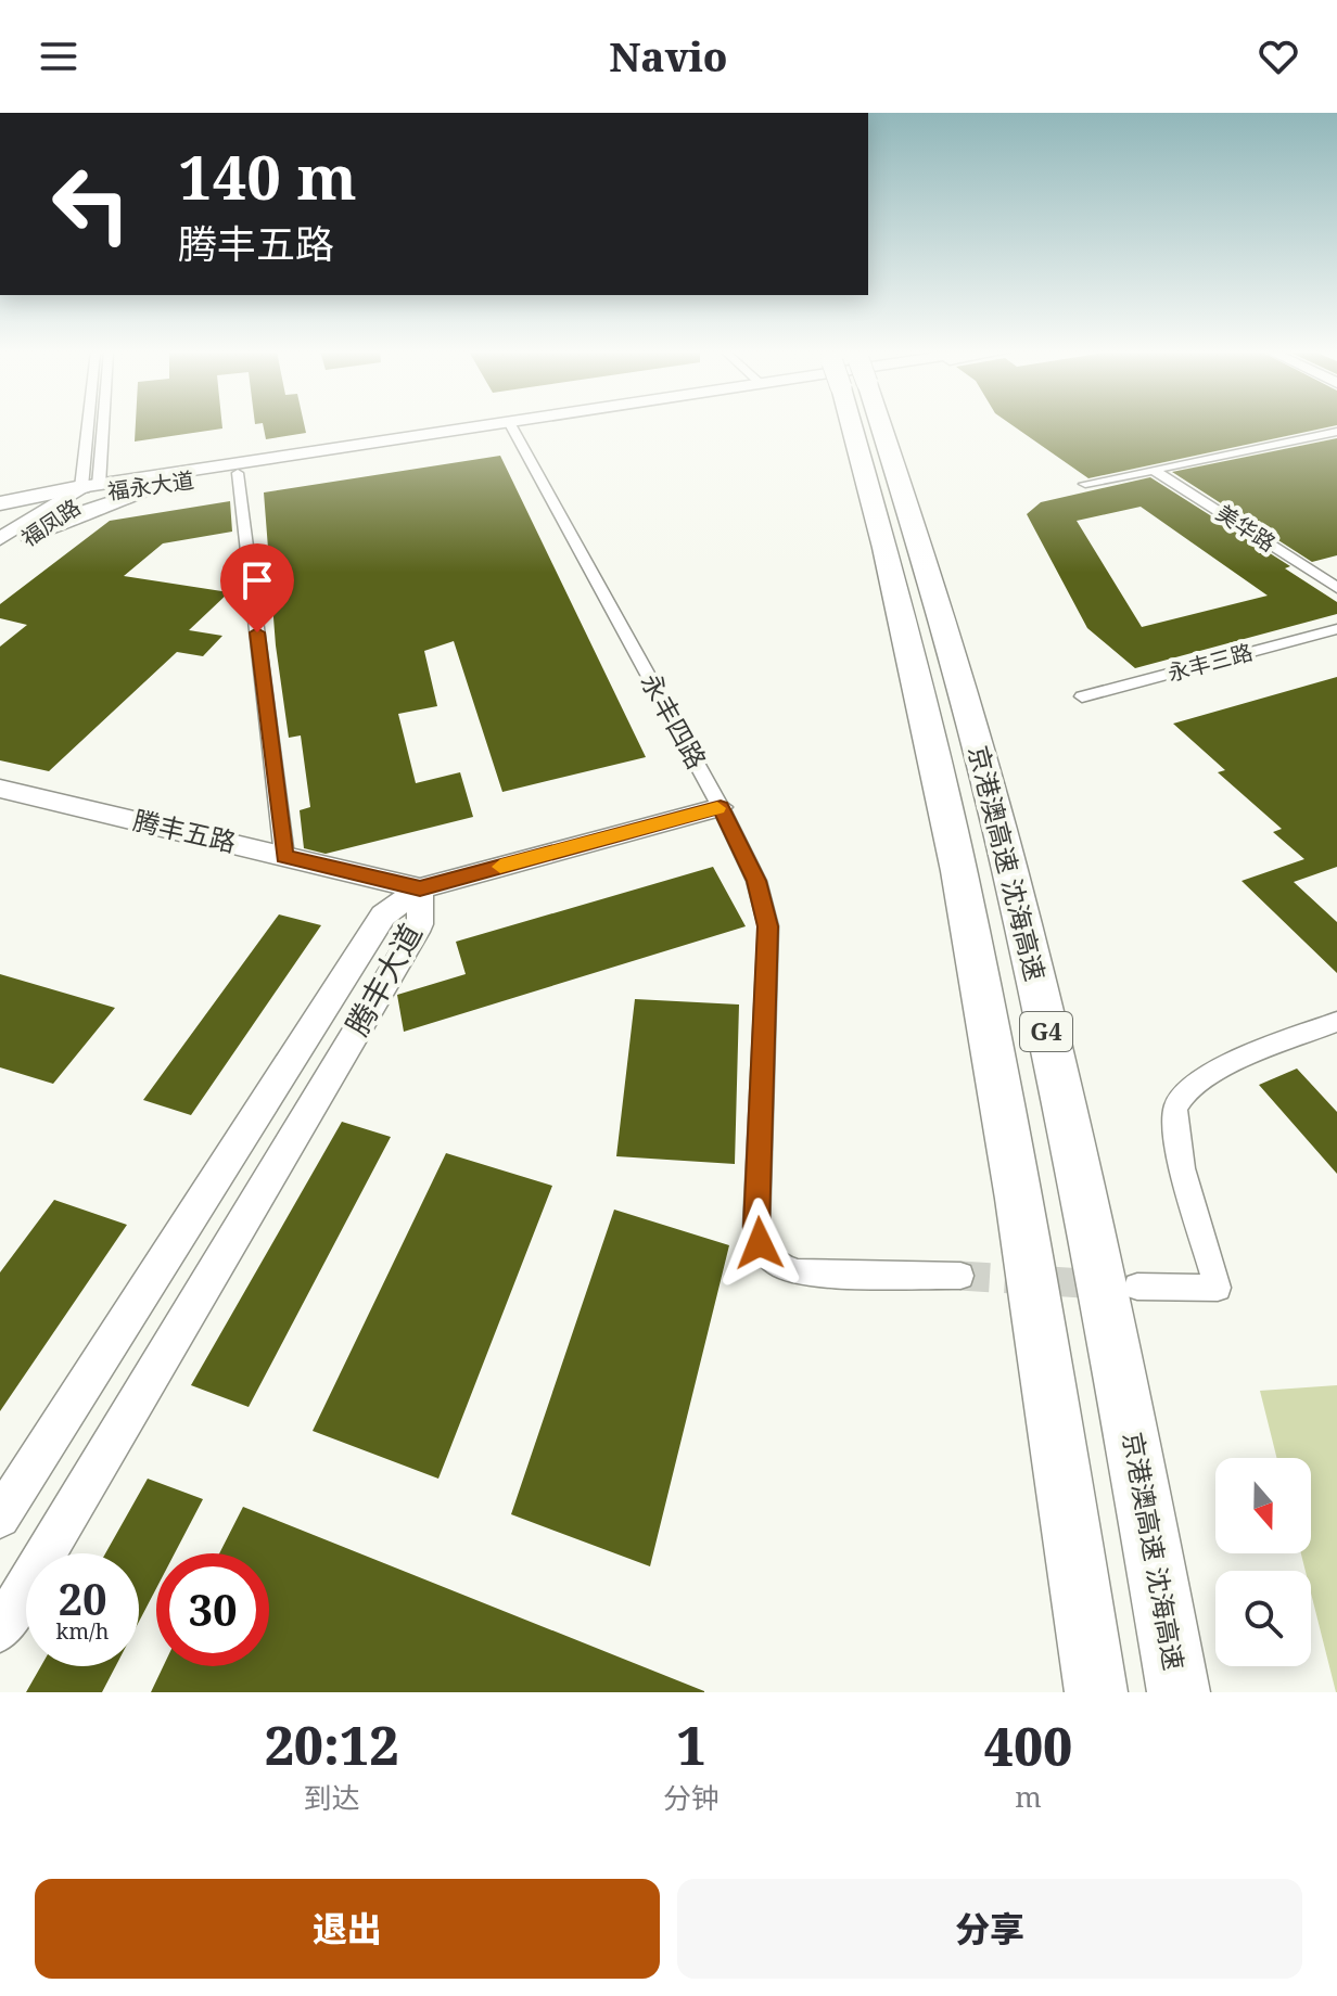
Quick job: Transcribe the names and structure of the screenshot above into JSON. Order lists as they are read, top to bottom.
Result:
{
  "streets": {
    "highway": ["京港澳高速 沈海高速", "G4"],
    "main road": ["福永大道", "福凤路"],
    "street": [
      "美华路",
      "永丰三路",
      "永丰四路",
      "腾丰五路",
      "腾丰大道"
    ]
  },
  "crossings": [
    ["福永大道", "福凤路"],
    ["福永大道", "永丰四路"],
    ["永丰四路", "腾丰五路"],
    ["腾丰五路", "腾丰大道"]
  ],
  "north": "bottom",
  "page": {
    "header": "Navio",
    "turn": ["140 m", "腾丰五路"],
    "speed": "20 km/h",
    "limit": "30",
    "eta": [
      "20:12",
      "到达",
      "1",
      "分钟",
      "400",
      "m"
    ],
    "buttons": ["退出", "分享"]
  }
}
